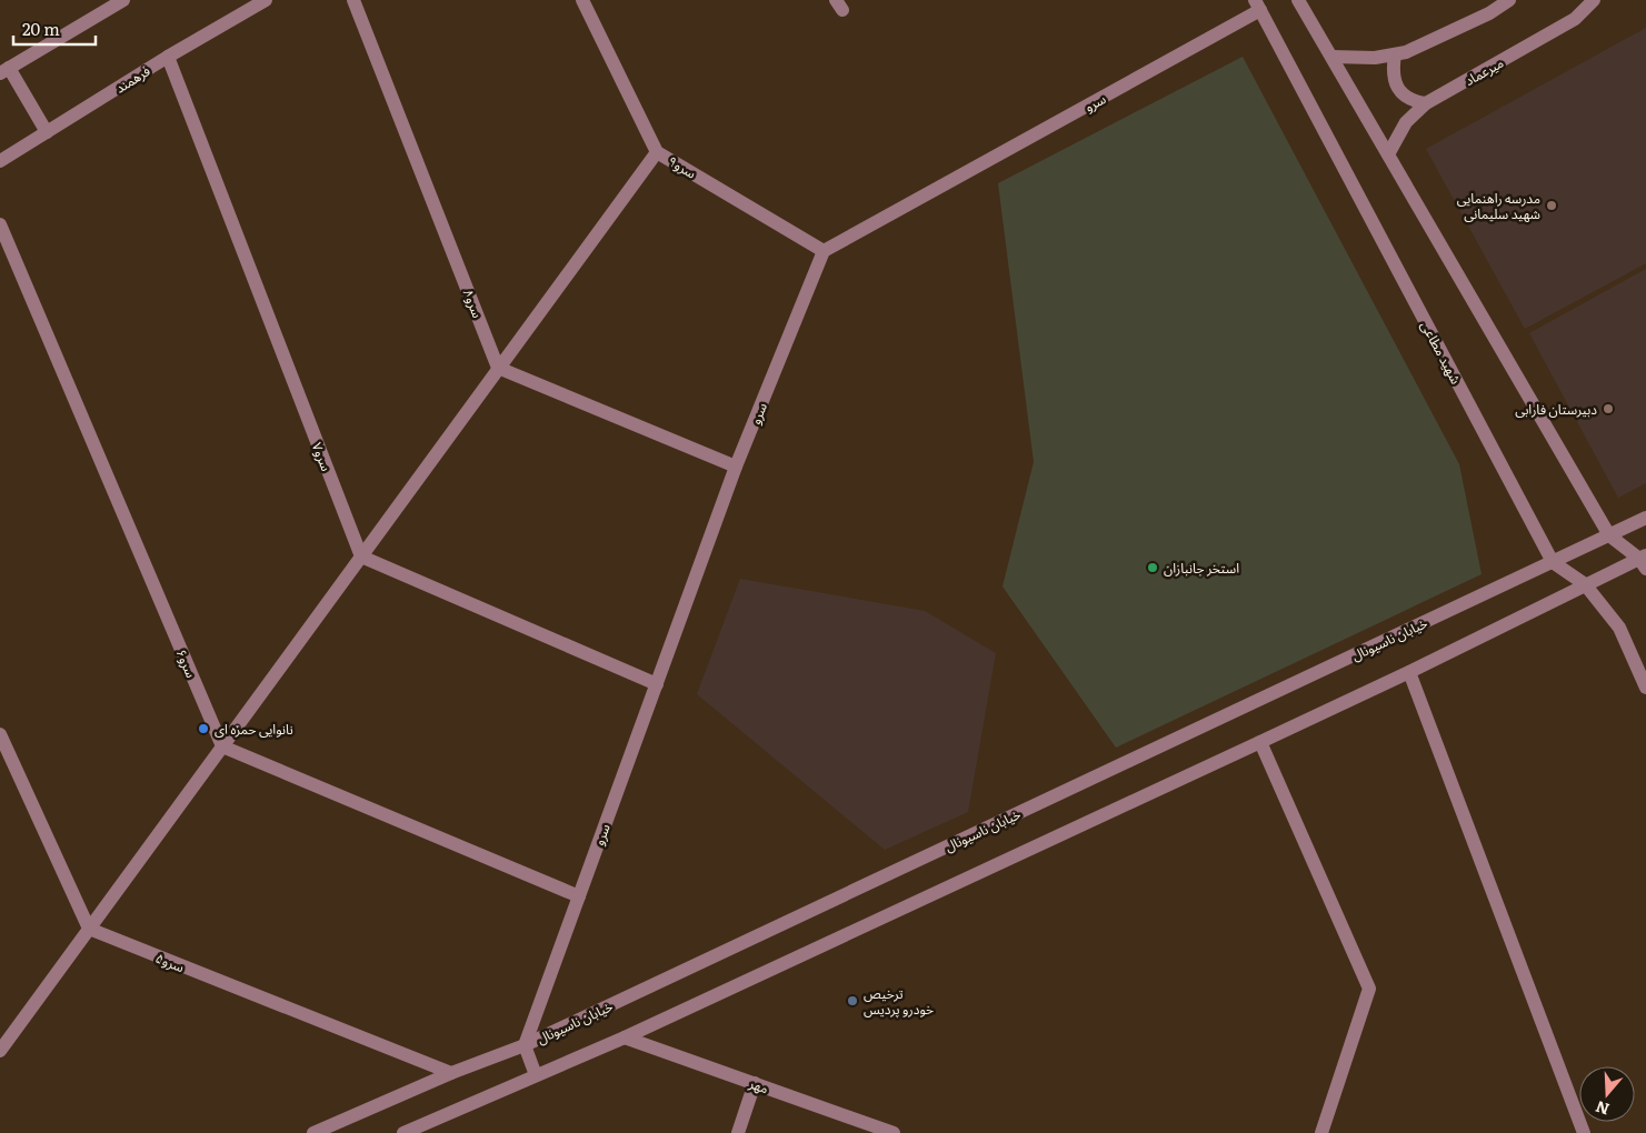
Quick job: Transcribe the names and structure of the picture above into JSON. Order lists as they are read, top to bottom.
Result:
{
  "streets": {
    "street": [
      "میرعماد",
      "فرهمند",
      "سرو",
      "سرو۹",
      "سرو۸",
      "شهید مطاعی",
      "سرو۷",
      "خیابان ناسیونال",
      "سرو۶",
      "سرو۵",
      "مهر"
    ]
  },
  "crossings": [
    ["فرهمند", "سرو۷"],
    ["سرو", "سرو۹"],
    ["سرو", "شهید مطاعی"],
    ["سرو", "خیابان ناسیونال"],
    ["شهید مطاعی", "خیابان ناسیونال"],
    ["خیابان ناسیونال", "سرو۵"]
  ],
  "places": [
    "مدرسه راهنمایی شهید سلیمانی",
    "دبیرستان فارابی",
    "استخر جانبازان",
    "نانوایی حمزه ای",
    "ترخیص خودرو پردیس"
  ],
  "scale_bar": "20 m",
  "north": "bottom"
}
